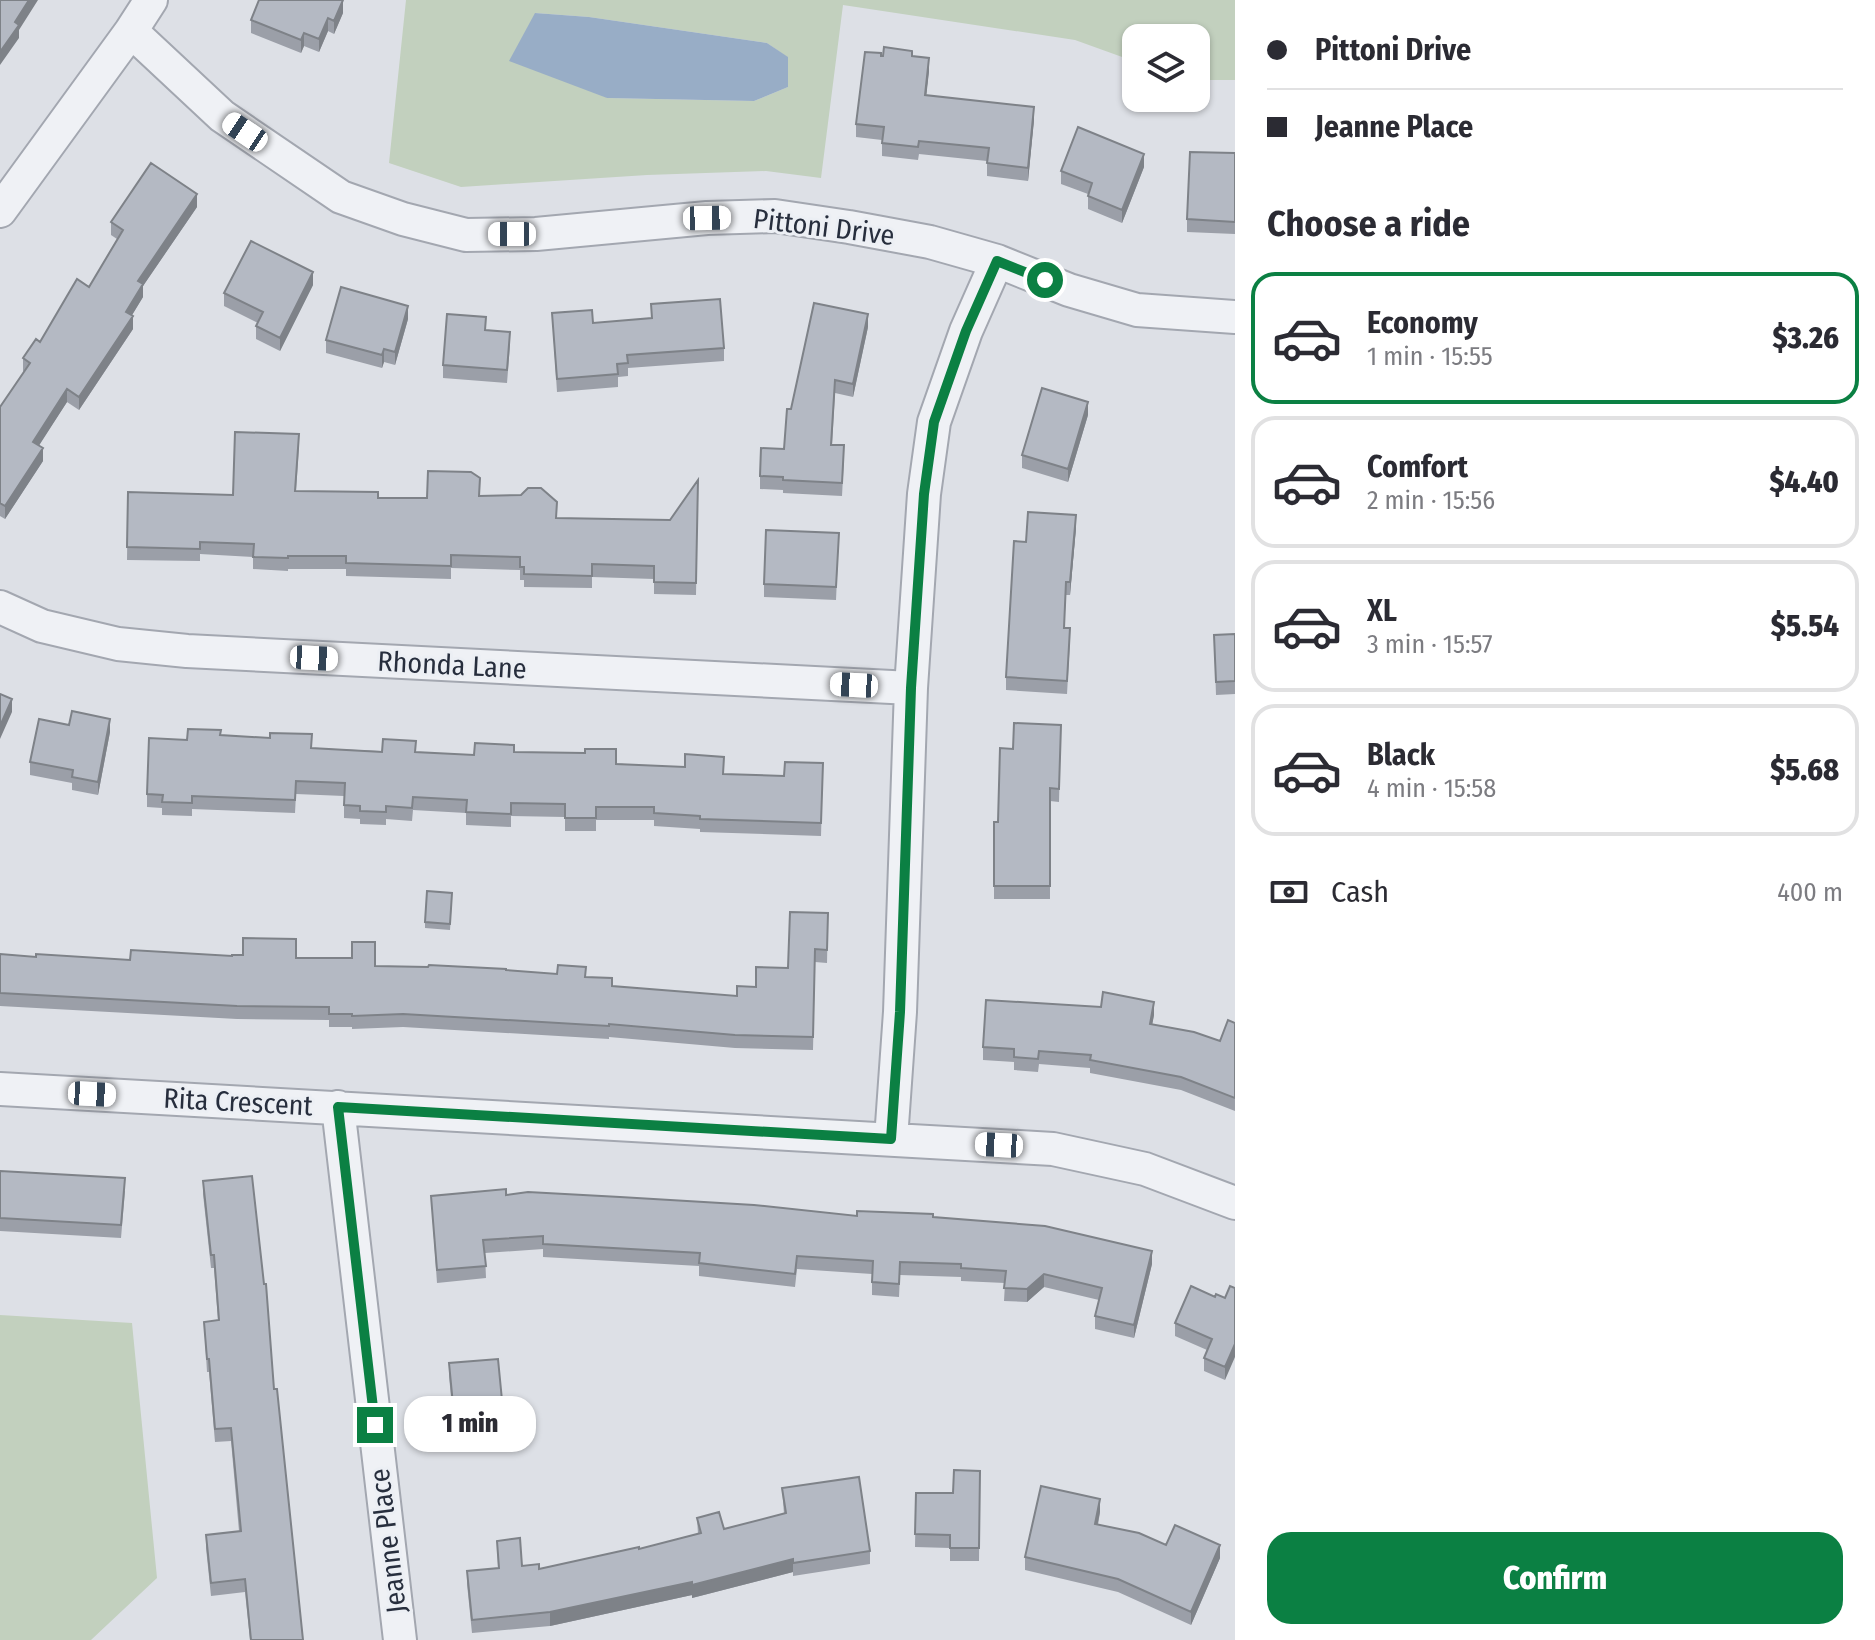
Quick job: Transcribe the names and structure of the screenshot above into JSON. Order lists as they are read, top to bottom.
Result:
{
  "streets": {
    "street": [
      "Pittoni Drive",
      "Rhonda Lane",
      "Rita Crescent",
      "Jeanne Place"
    ]
  },
  "crossings": [
    ["Rita Crescent", "Jeanne Place"]
  ],
  "page": {
    "banner": ["Pittoni Drive", "Jeanne Place"],
    "heading": "Choose a ride",
    "list": [
      {
        "name": "Economy",
        "note": "1 min · 15:55",
        "value": "$3.26"
      },
      {
        "name": "Comfort",
        "note": "2 min · 15:56",
        "value": "$4.40"
      },
      {
        "name": "XL",
        "note": "3 min · 15:57",
        "value": "$5.54"
      },
      {
        "name": "Black",
        "note": "4 min · 15:58",
        "value": "$5.68"
      }
    ],
    "pay": ["Cash", "400 m"],
    "bubble": "1 min",
    "buttons": "Confirm"
  }
}
